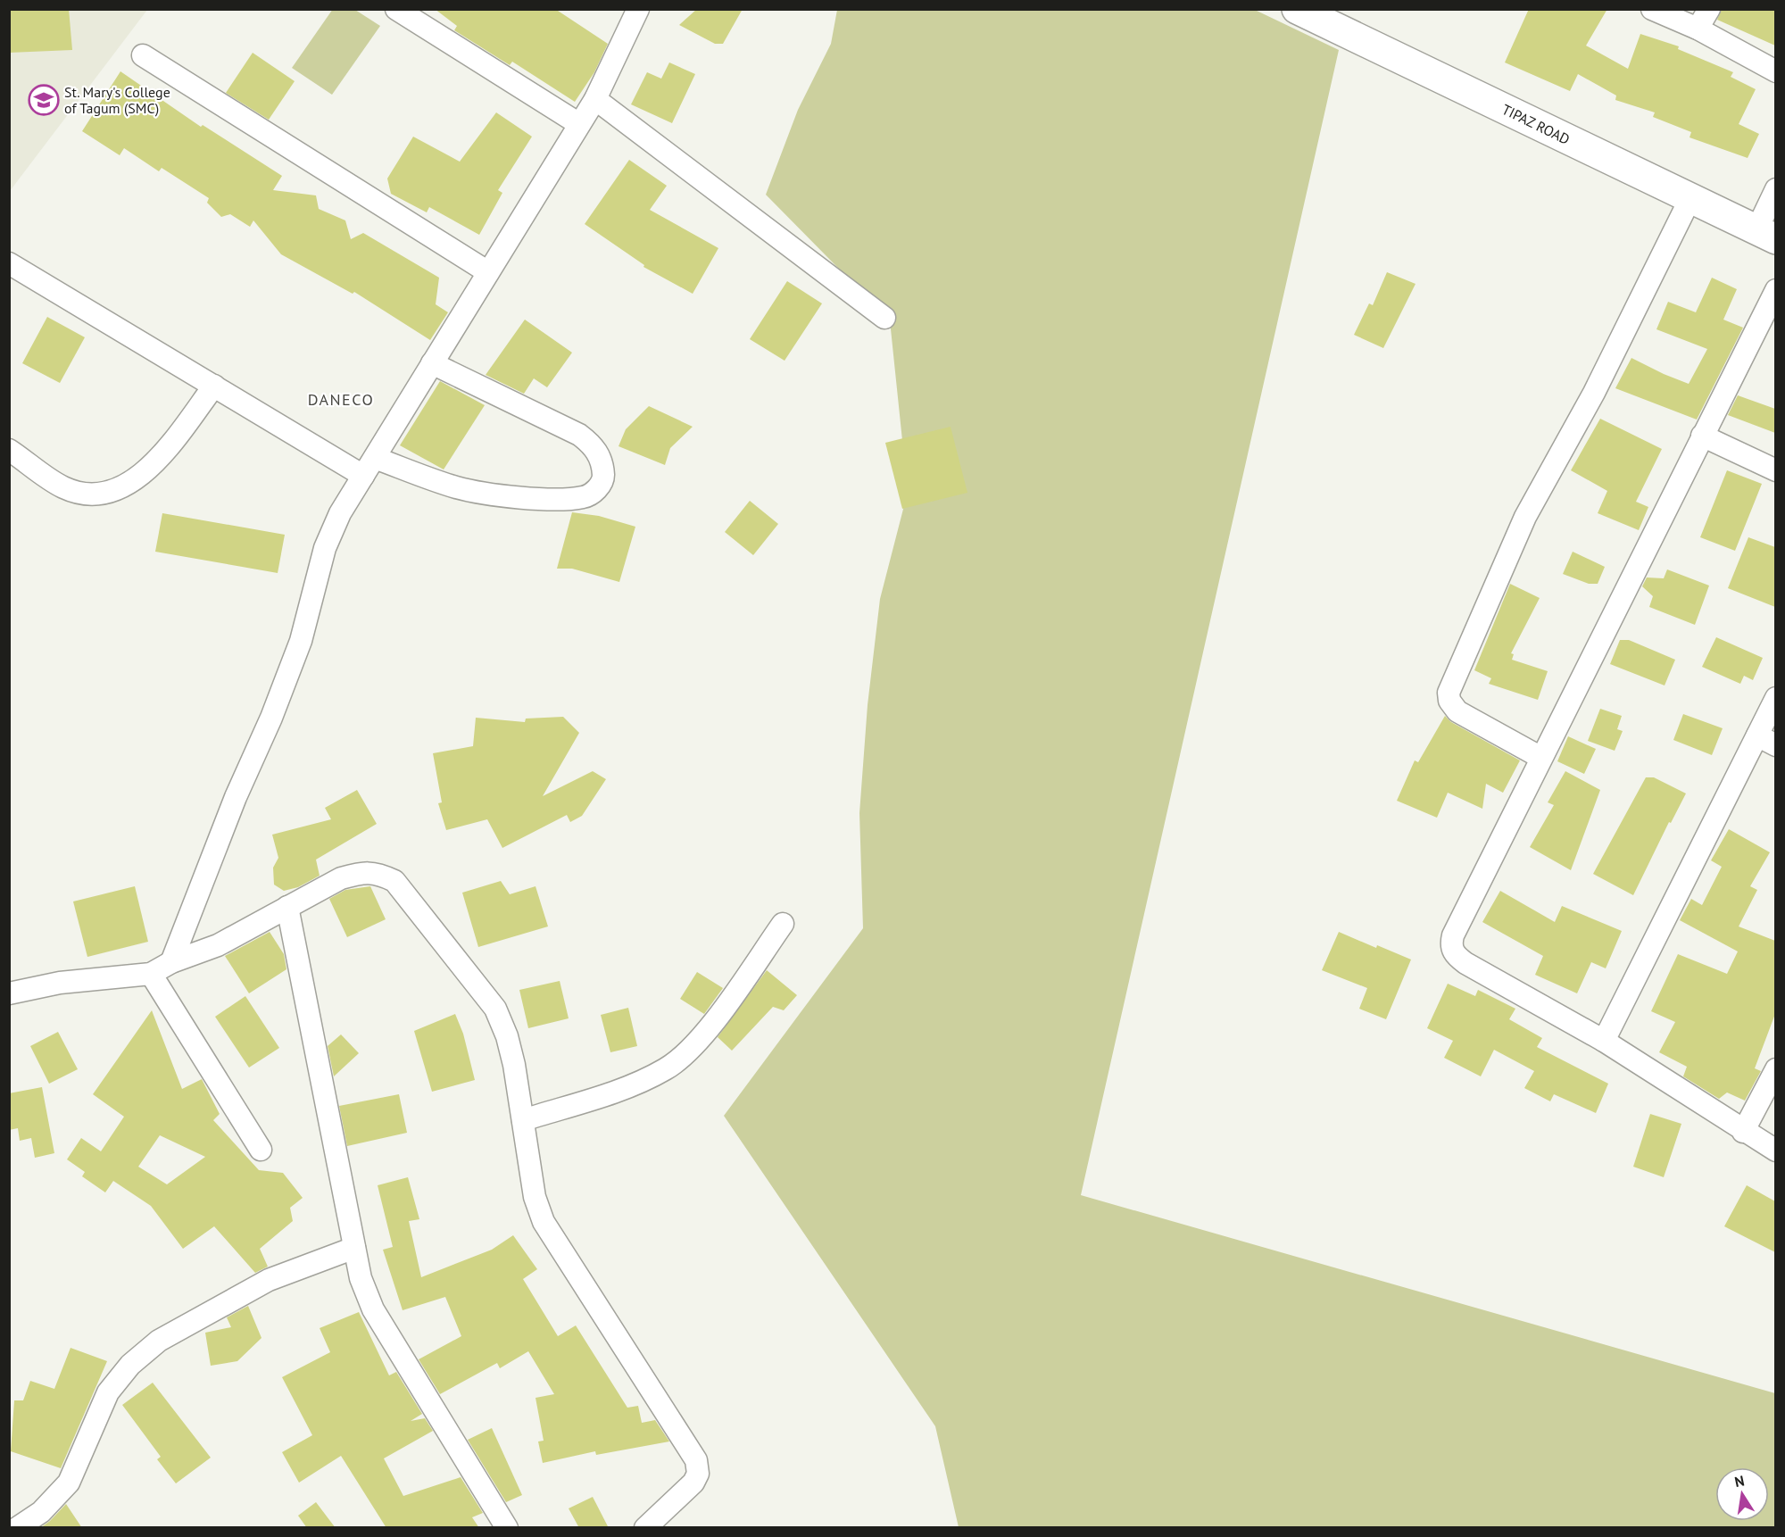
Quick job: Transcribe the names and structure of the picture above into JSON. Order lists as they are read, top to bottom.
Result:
{
  "streets": {
    "street": ["TIPAZ ROAD"]
  },
  "districts": ["DANECO"],
  "places": {
    "school or university": ["St. Mary's College of Tagum (SMC)"]
  },
  "north": "top"
}
